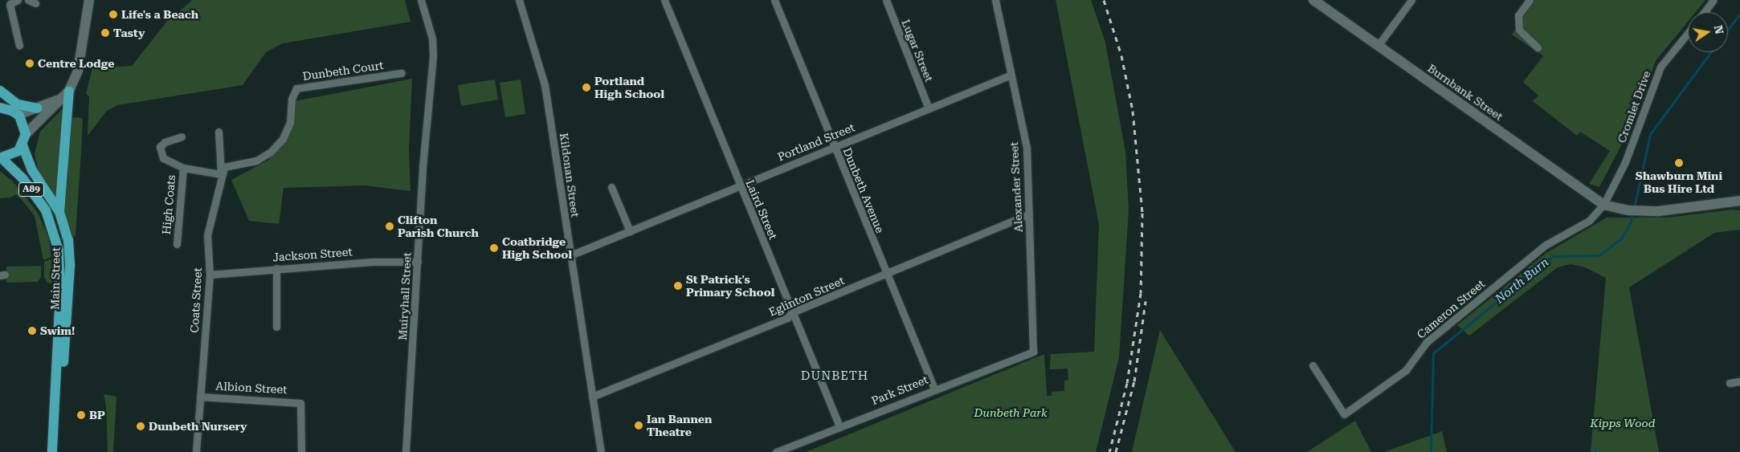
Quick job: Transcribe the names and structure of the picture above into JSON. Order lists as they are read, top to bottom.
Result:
{
  "streets": {
    "main road": ["Burnbank Street", "A89", "Main Street"],
    "street": [
      "Lugar Street",
      "Dunbeth Court",
      "Cromlet Drive",
      "Portland Street",
      "Kildonan Street",
      "Alexander Street",
      "Dunbeth Avenue",
      "High Coats",
      "Laird Street",
      "Jackson Street",
      "Muiryhall Street",
      "Eglinton Street",
      "Coats Street",
      "Cameron Street",
      "Albion Street",
      "Park Street"
    ]
  },
  "crossings": [
    ["Lugar Street", "Portland Street"],
    ["Dunbeth Court", "High Coats"],
    ["Dunbeth Court", "Coats Street"],
    ["Burnbank Street", "Cromlet Drive"],
    ["Burnbank Street", "Cameron Street"],
    ["Cromlet Drive", "Cameron Street"],
    ["Portland Street", "Kildonan Street"],
    ["Portland Street", "Alexander Street"],
    ["Portland Street", "Dunbeth Avenue"],
    ["Portland Street", "Laird Street"],
    ["Kildonan Street", "Eglinton Street"],
    ["Alexander Street", "Eglinton Street"],
    ["Alexander Street", "Park Street"],
    ["A89", "Main Street"],
    ["Dunbeth Avenue", "Eglinton Street"],
    ["Dunbeth Avenue", "Park Street"],
    ["High Coats", "Coats Street"],
    ["Laird Street", "Eglinton Street"],
    ["Laird Street", "Park Street"],
    ["Jackson Street", "Muiryhall Street"],
    ["Jackson Street", "Coats Street"],
    ["Coats Street", "Albion Street"]
  ],
  "districts": ["DUNBETH"],
  "water": ["North Burn"],
  "parks": ["Dunbeth Park", "Kipps Wood"],
  "places": [
    "Life's a Beach",
    "Tasty",
    "Centre Lodge",
    "Portland High School",
    "Shawburn Mini Bus Hire Ltd",
    "Clifton Parish Church",
    "Coatbridge High School",
    "St Patrick's Primary School",
    "Swim!",
    "BP",
    "Ian Bannen Theatre",
    "Dunbeth Nursery"
  ],
  "north": "right"
}
